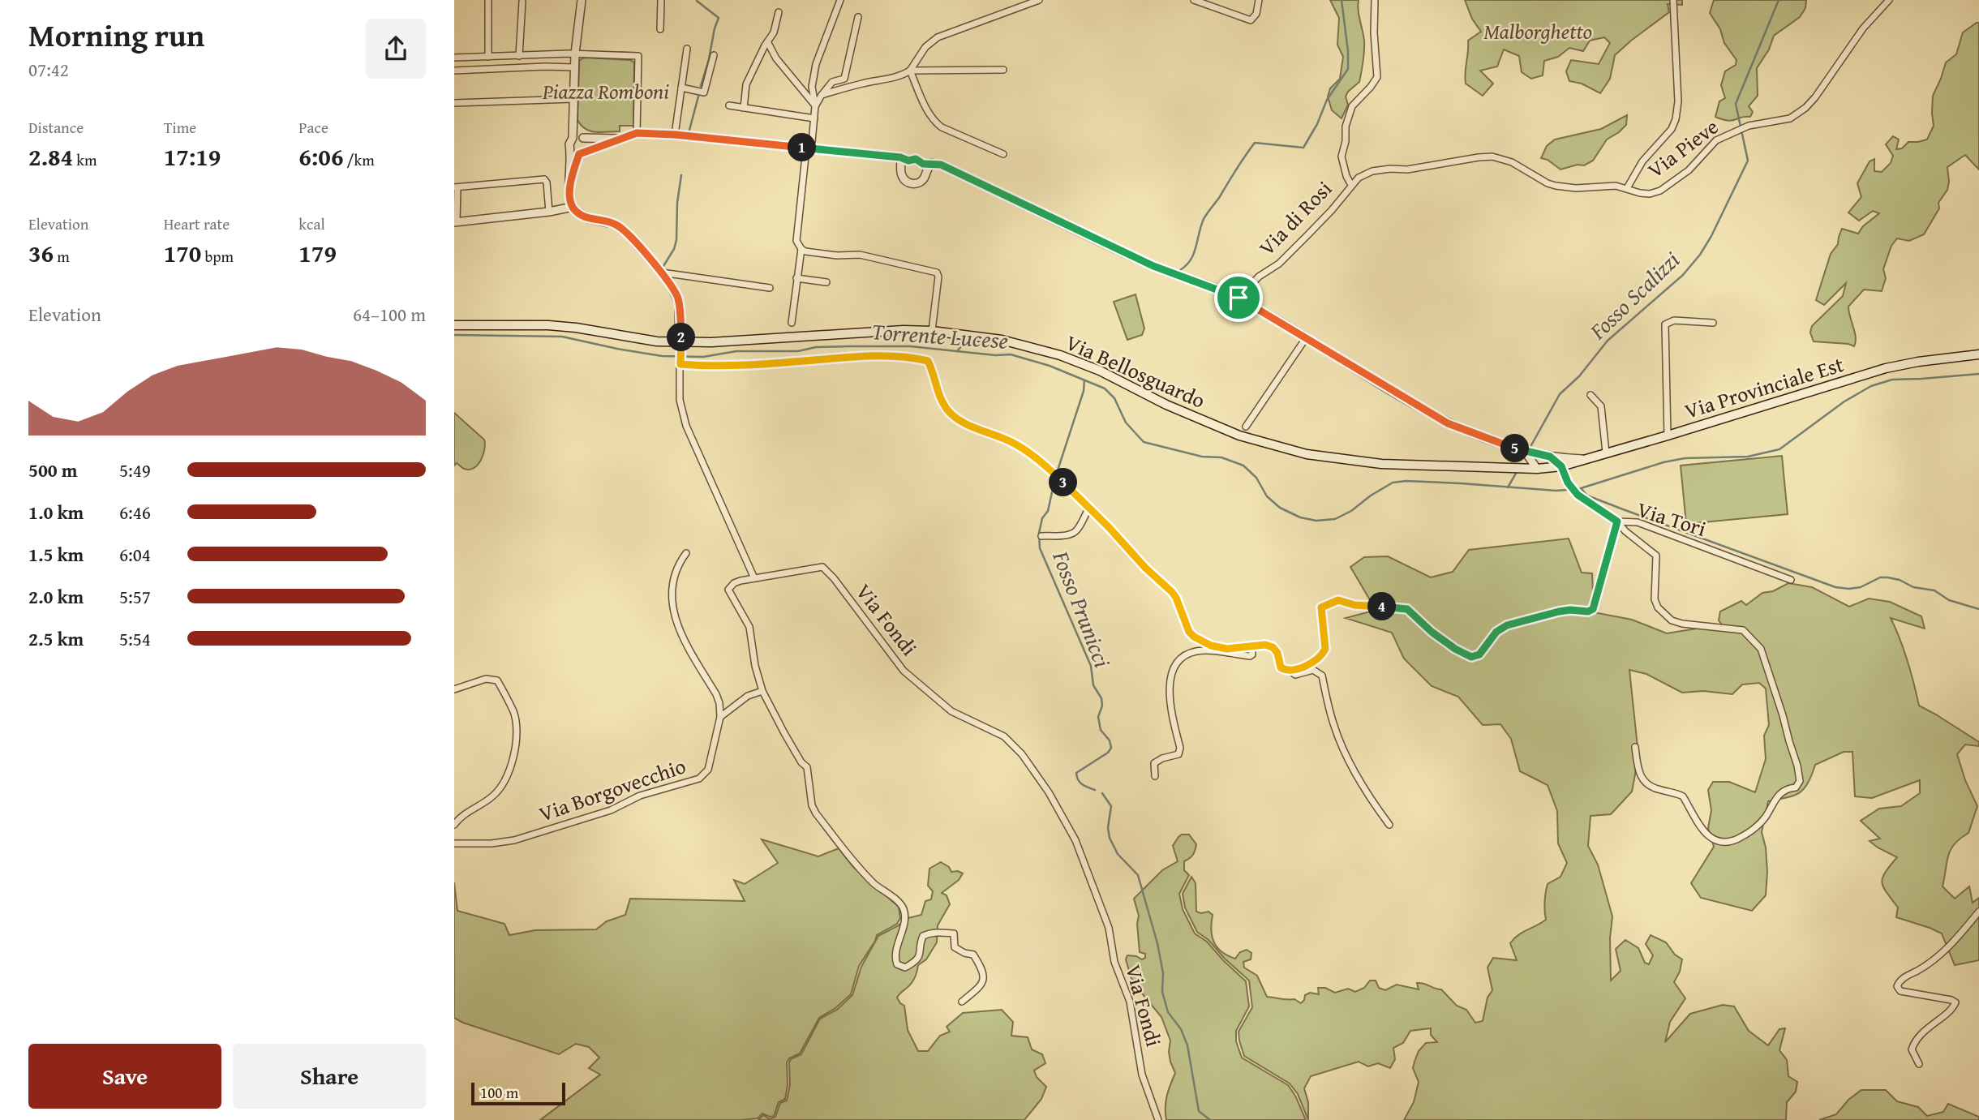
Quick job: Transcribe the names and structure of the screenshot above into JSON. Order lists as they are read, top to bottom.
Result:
{
  "streets": {
    "main road": ["Via Bellosguardo", "Via Provinciale Est"],
    "street": [
      "Via Pieve",
      "Via di Rosi",
      "Via Tori",
      "Via Fondi",
      "Via Borgovecchio"
    ]
  },
  "crossings": [
    ["Via Pieve", "Via di Rosi"],
    ["Via Bellosguardo", "Via Provinciale Est"],
    ["Via Bellosguardo", "Via Tori"],
    ["Via Provinciale Est", "Via Tori"]
  ],
  "water": ["Fosso Scalizzi", "Torrente Lucese", "Fosso Prunicci"],
  "parks": ["Malborghetto", "Piazza Romboni"],
  "scale_bar": "100 m",
  "page": {
    "heading": ["Morning run", "07:42"],
    "stats": [
      ["Distance", "2.84 km"],
      ["Time", "17:19"],
      ["Pace", "6:06 /km"],
      ["Elevation", "36 m"],
      ["Heart rate", "170 bpm"],
      ["kcal", "179"]
    ],
    "pins": [
      "1",
      "2",
      "5",
      "3",
      "4"
    ],
    "chart": ["Elevation", "64–100 m"],
    "list": [
      {
        "name": "500 m",
        "note": "5:49"
      },
      {
        "name": "1.0 km",
        "note": "6:46"
      },
      {
        "name": "1.5 km",
        "note": "6:04"
      },
      {
        "name": "2.0 km",
        "note": "5:57"
      },
      {
        "name": "2.5 km",
        "note": "5:54"
      }
    ],
    "buttons": ["Save", "Share"],
    "scale": "100 m"
  }
}
